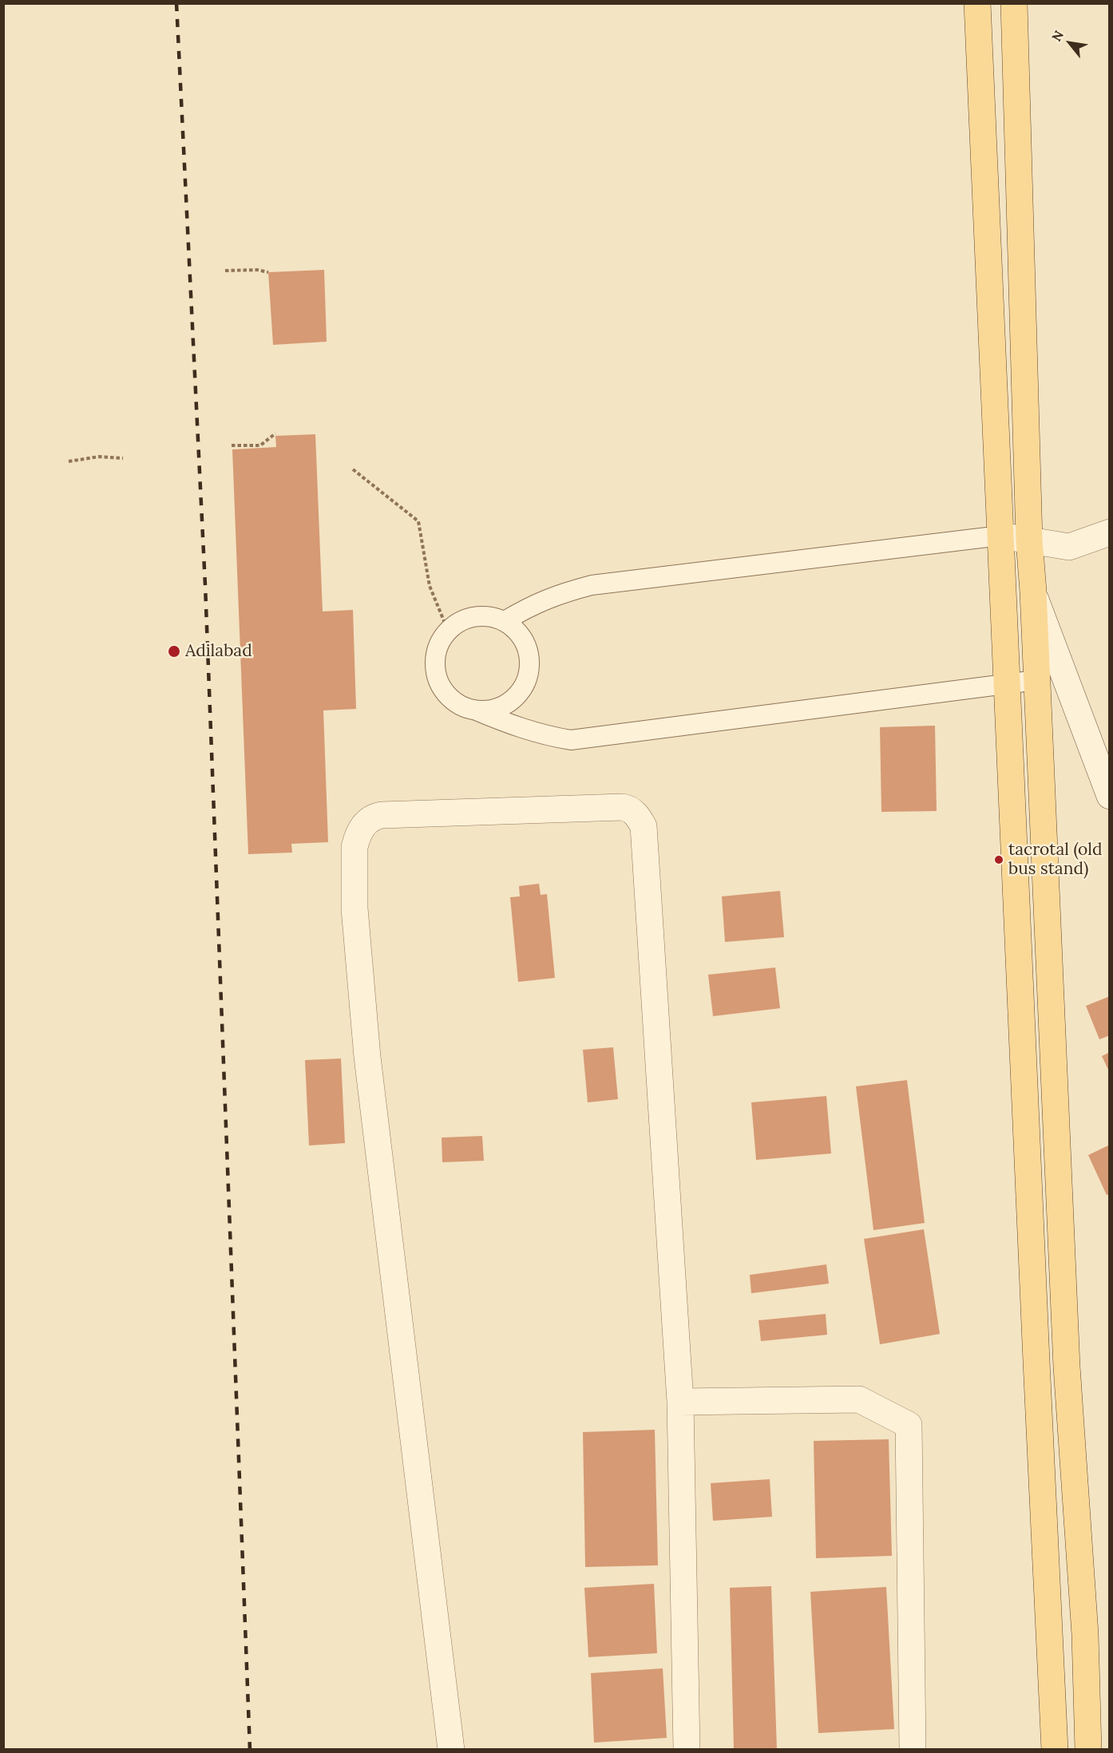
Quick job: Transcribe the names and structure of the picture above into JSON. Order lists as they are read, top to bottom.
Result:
{
  "places": ["Adilabad", "tacrotal (old bus stand)"],
  "north": "top left"
}
